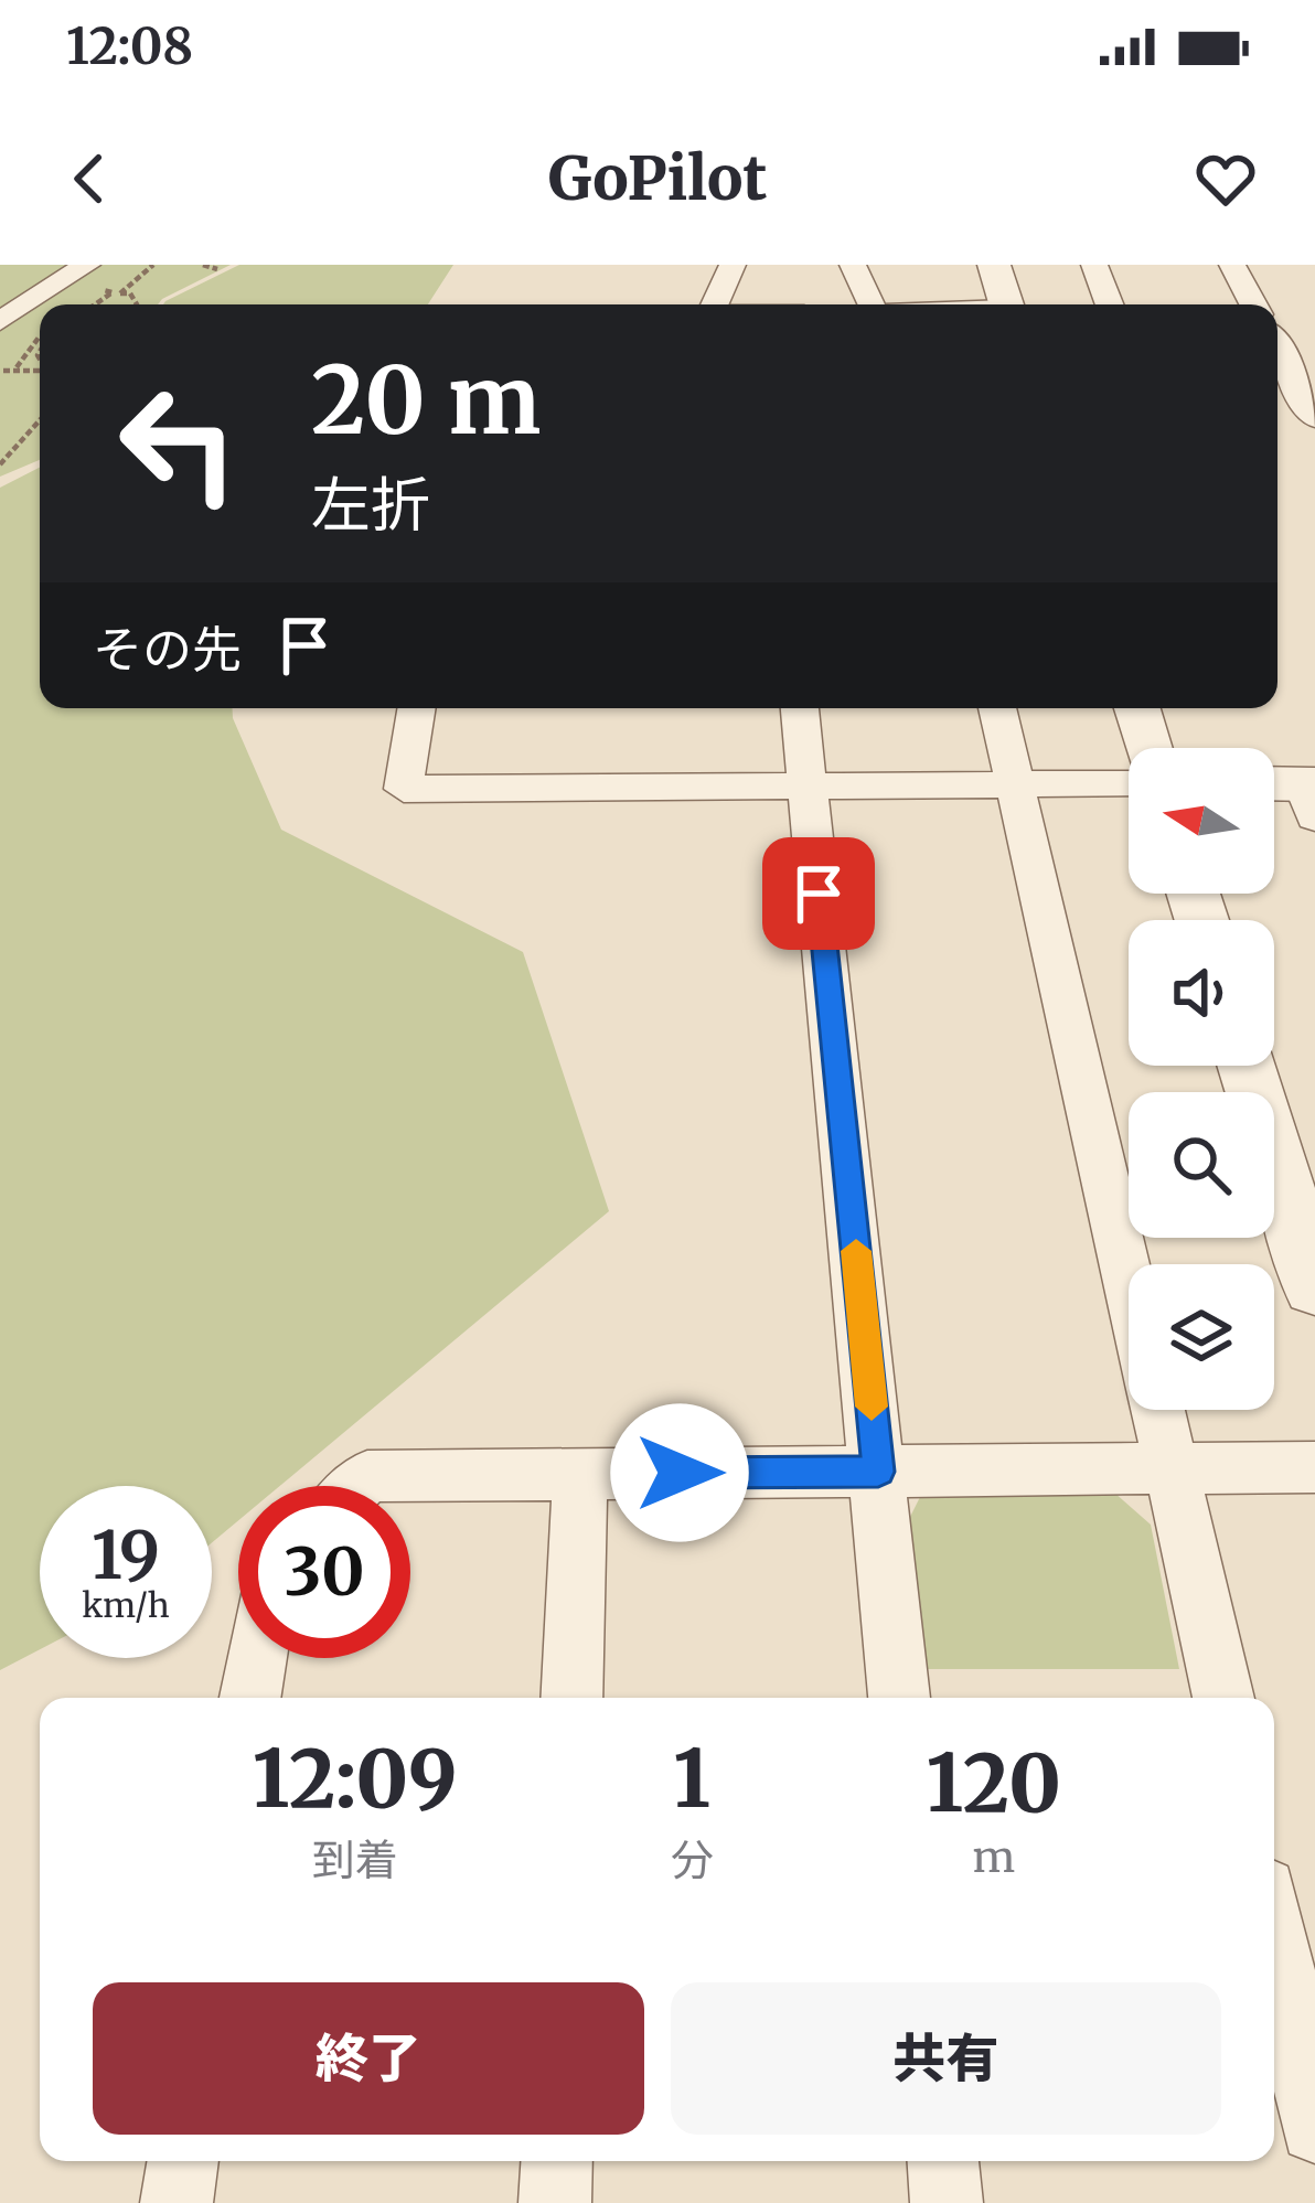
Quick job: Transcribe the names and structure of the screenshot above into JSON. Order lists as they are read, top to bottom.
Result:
{
  "north": "left",
  "page": {
    "status": "12:08",
    "header": "GoPilot",
    "turn": ["20 m", "左折"],
    "then": "その先",
    "speed": "19 km/h",
    "limit": "30",
    "eta": [
      "12:09",
      "到着",
      "1",
      "分",
      "120",
      "m"
    ],
    "buttons": ["終了", "共有"]
  }
}
